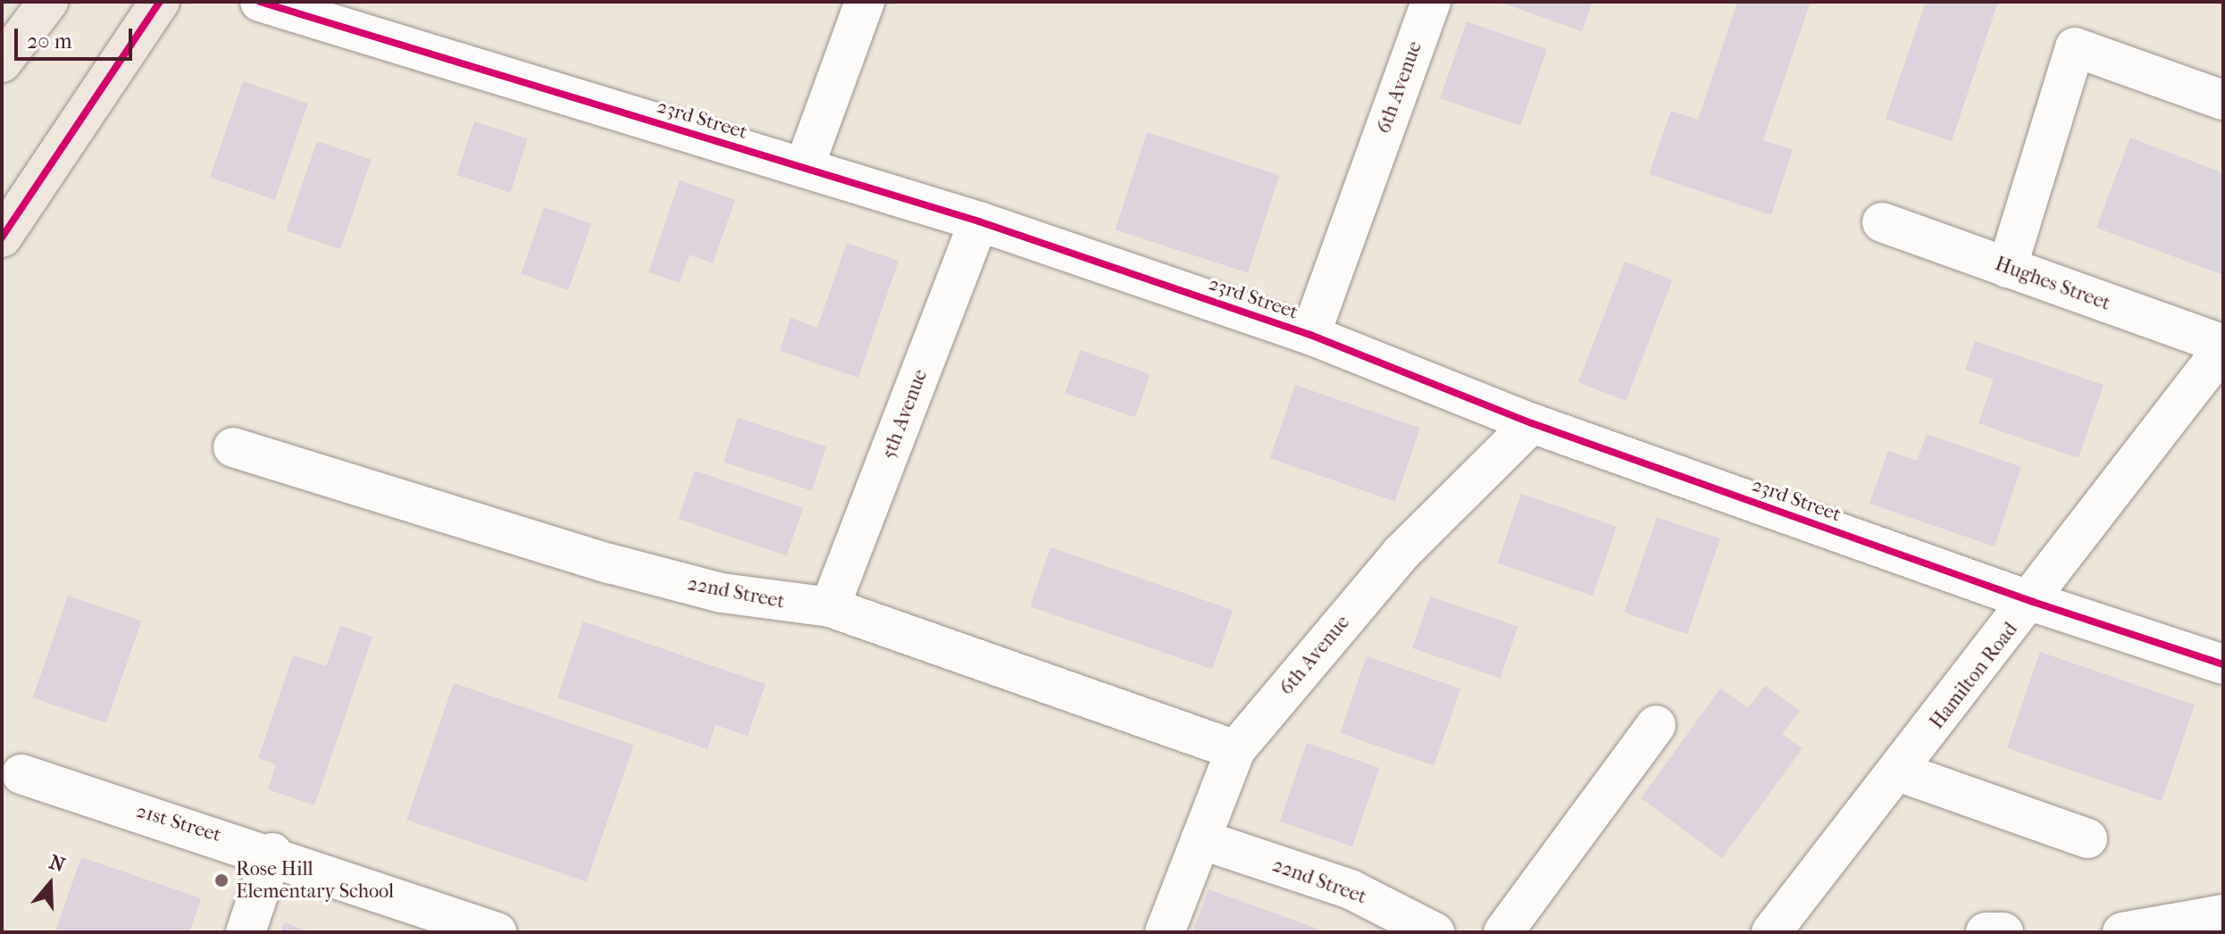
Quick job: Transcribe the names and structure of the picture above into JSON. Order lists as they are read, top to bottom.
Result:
{
  "streets": {
    "street": [
      "6th Avenue",
      "23rd Street",
      "Hughes Street",
      "5th Avenue",
      "22nd Street",
      "Hamilton Road",
      "21st Street"
    ]
  },
  "crossings": [
    ["6th Avenue", "23rd Street"],
    ["6th Avenue", "22nd Street"],
    ["23rd Street", "5th Avenue"],
    ["23rd Street", "Hamilton Road"],
    ["Hughes Street", "Hamilton Road"],
    ["5th Avenue", "22nd Street"]
  ],
  "places": ["Rose Hill Elementary School"],
  "scale_bar": "20 m",
  "north": "top"
}
